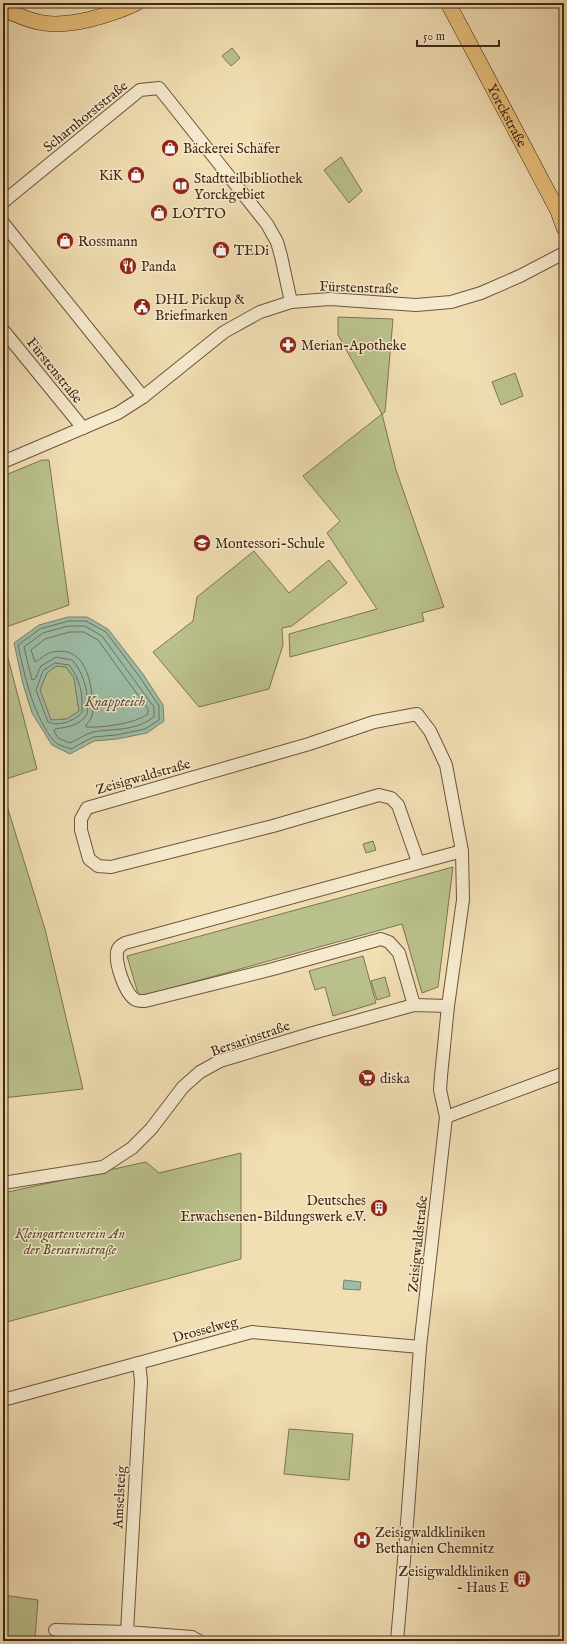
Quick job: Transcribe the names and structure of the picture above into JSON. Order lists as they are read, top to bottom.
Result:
{
  "streets": {
    "main road": ["Yorckstraße"],
    "street": [
      "Scharnhorststraße",
      "Fürstenstraße",
      "Zeisigwaldstraße",
      "Bersarinstraße",
      "Drosselweg",
      "Amselsteig"
    ]
  },
  "crossings": [
    ["Scharnhorststraße", "Fürstenstraße"],
    ["Zeisigwaldstraße", "Bersarinstraße"],
    ["Zeisigwaldstraße", "Drosselweg"],
    ["Drosselweg", "Amselsteig"]
  ],
  "water": ["Knappteich"],
  "parks": ["Kleingartenverein An der Bersarinstraße"],
  "places": {
    "shop": [
      "Bäckerei Schäfer",
      "KiK",
      "LOTTO",
      "Rossmann",
      "TEDi"
    ],
    "library": ["Stadtteilbibliothek Yorckgebiet"],
    "restaurant": ["Panda"],
    "public building": ["DHL Pickup & Briefmarken"],
    "pharmacy": ["Merian-Apotheke"],
    "school or university": ["Montessori-Schule"],
    "supermarket": ["diska"],
    "building": ["Deutsches Erwachsenen-Bildungswerk e.V.", "Zeisigwaldkliniken - Haus E"],
    "hospital": ["Zeisigwaldkliniken Bethanien Chemnitz"]
  },
  "scale_bar": "50 m"
}
